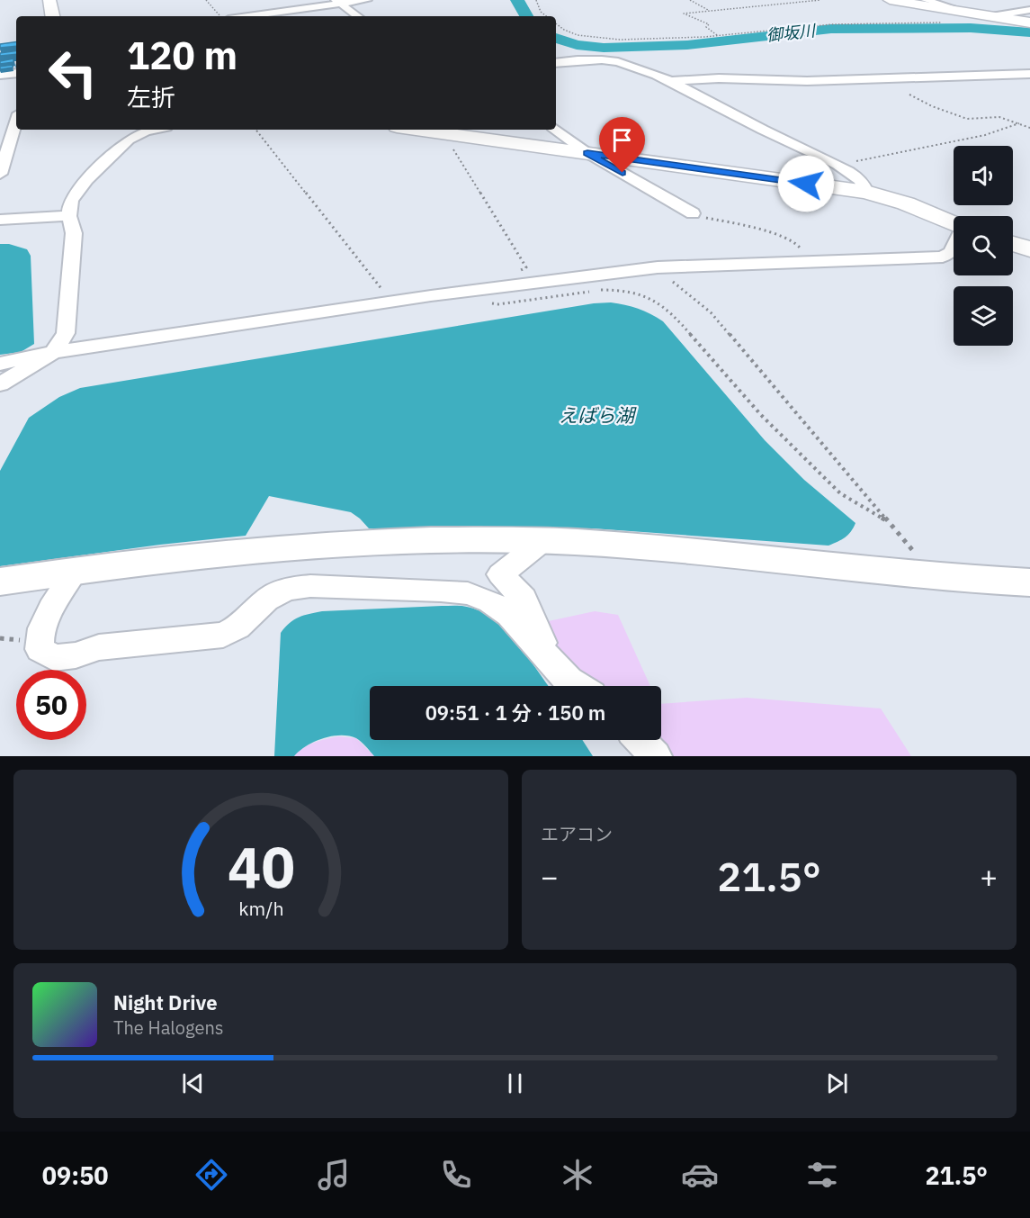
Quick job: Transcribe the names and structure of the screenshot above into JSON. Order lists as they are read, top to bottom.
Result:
{
  "water": ["御坂川", "えばら湖"],
  "page": {
    "turn": ["120 m", "左折"],
    "limit": "50",
    "trip": "09:51 · 1 分 · 150 m",
    "tile": "エアコン",
    "heat": ["−", "21.5°", "+"],
    "song": ["Night Drive", "The Halogens"],
    "tabs": ["09:50", "21.5°"],
    "gauge": ["40", "km/h"]
  }
}
